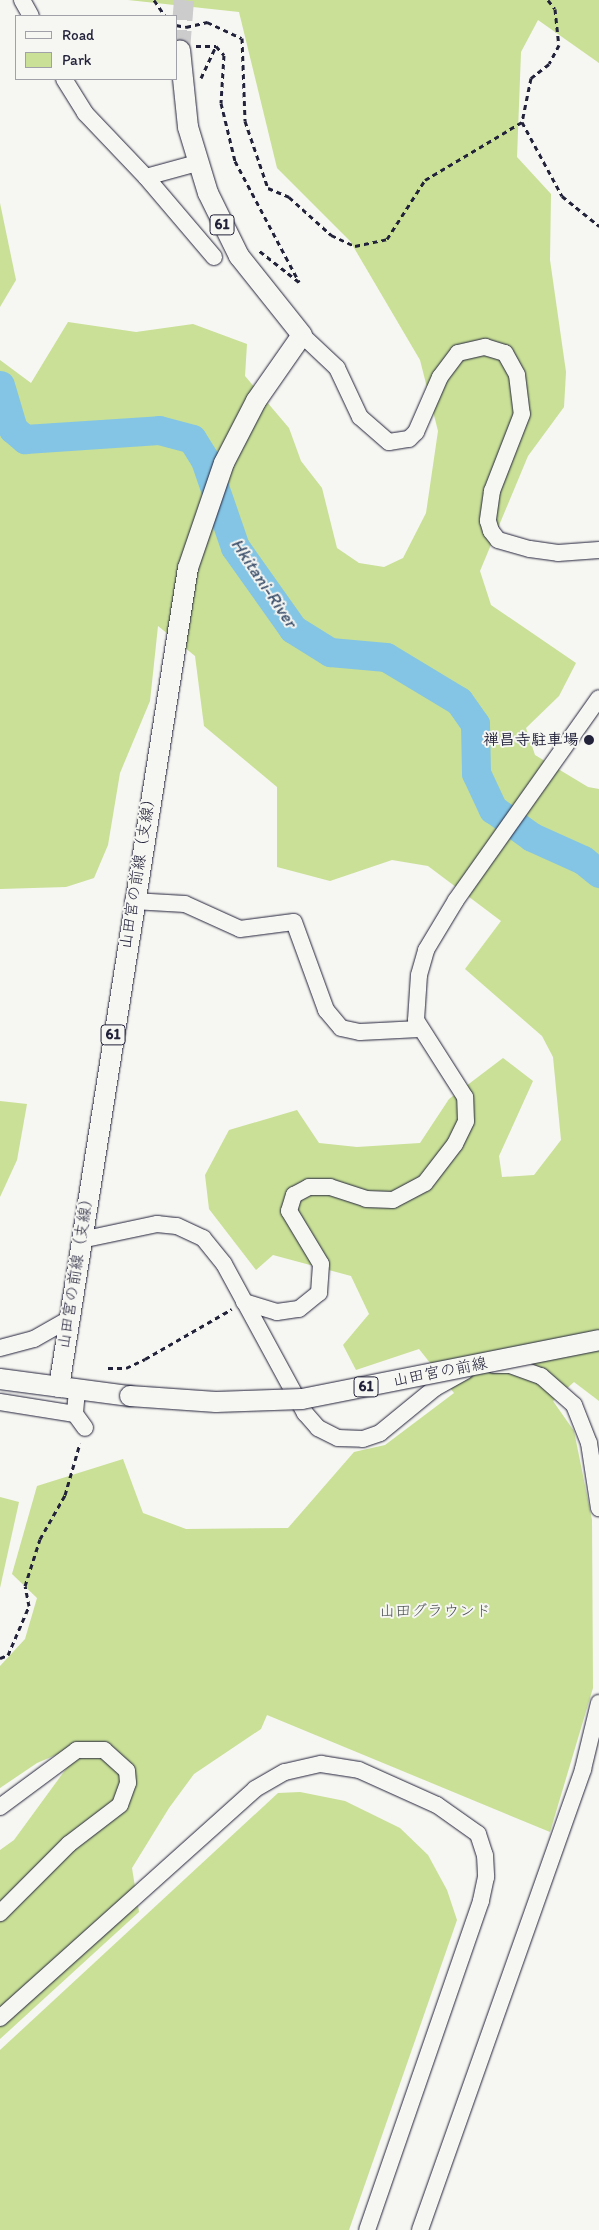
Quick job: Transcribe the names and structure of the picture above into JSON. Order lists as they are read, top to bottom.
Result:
{
  "streets": {
    "main road": ["61", "山田宮の前線（支線）", "山田宮の前線"]
  },
  "crossings": [
    ["61", "山田宮の前線（支線）"],
    ["61", "山田宮の前線"],
    ["山田宮の前線（支線）", "山田宮の前線"]
  ],
  "water": ["Hkitani-River"],
  "parks": ["山田グラウンド"],
  "places": ["禅昌寺駐車場"],
  "legend": ["Road", "Park"]
}
